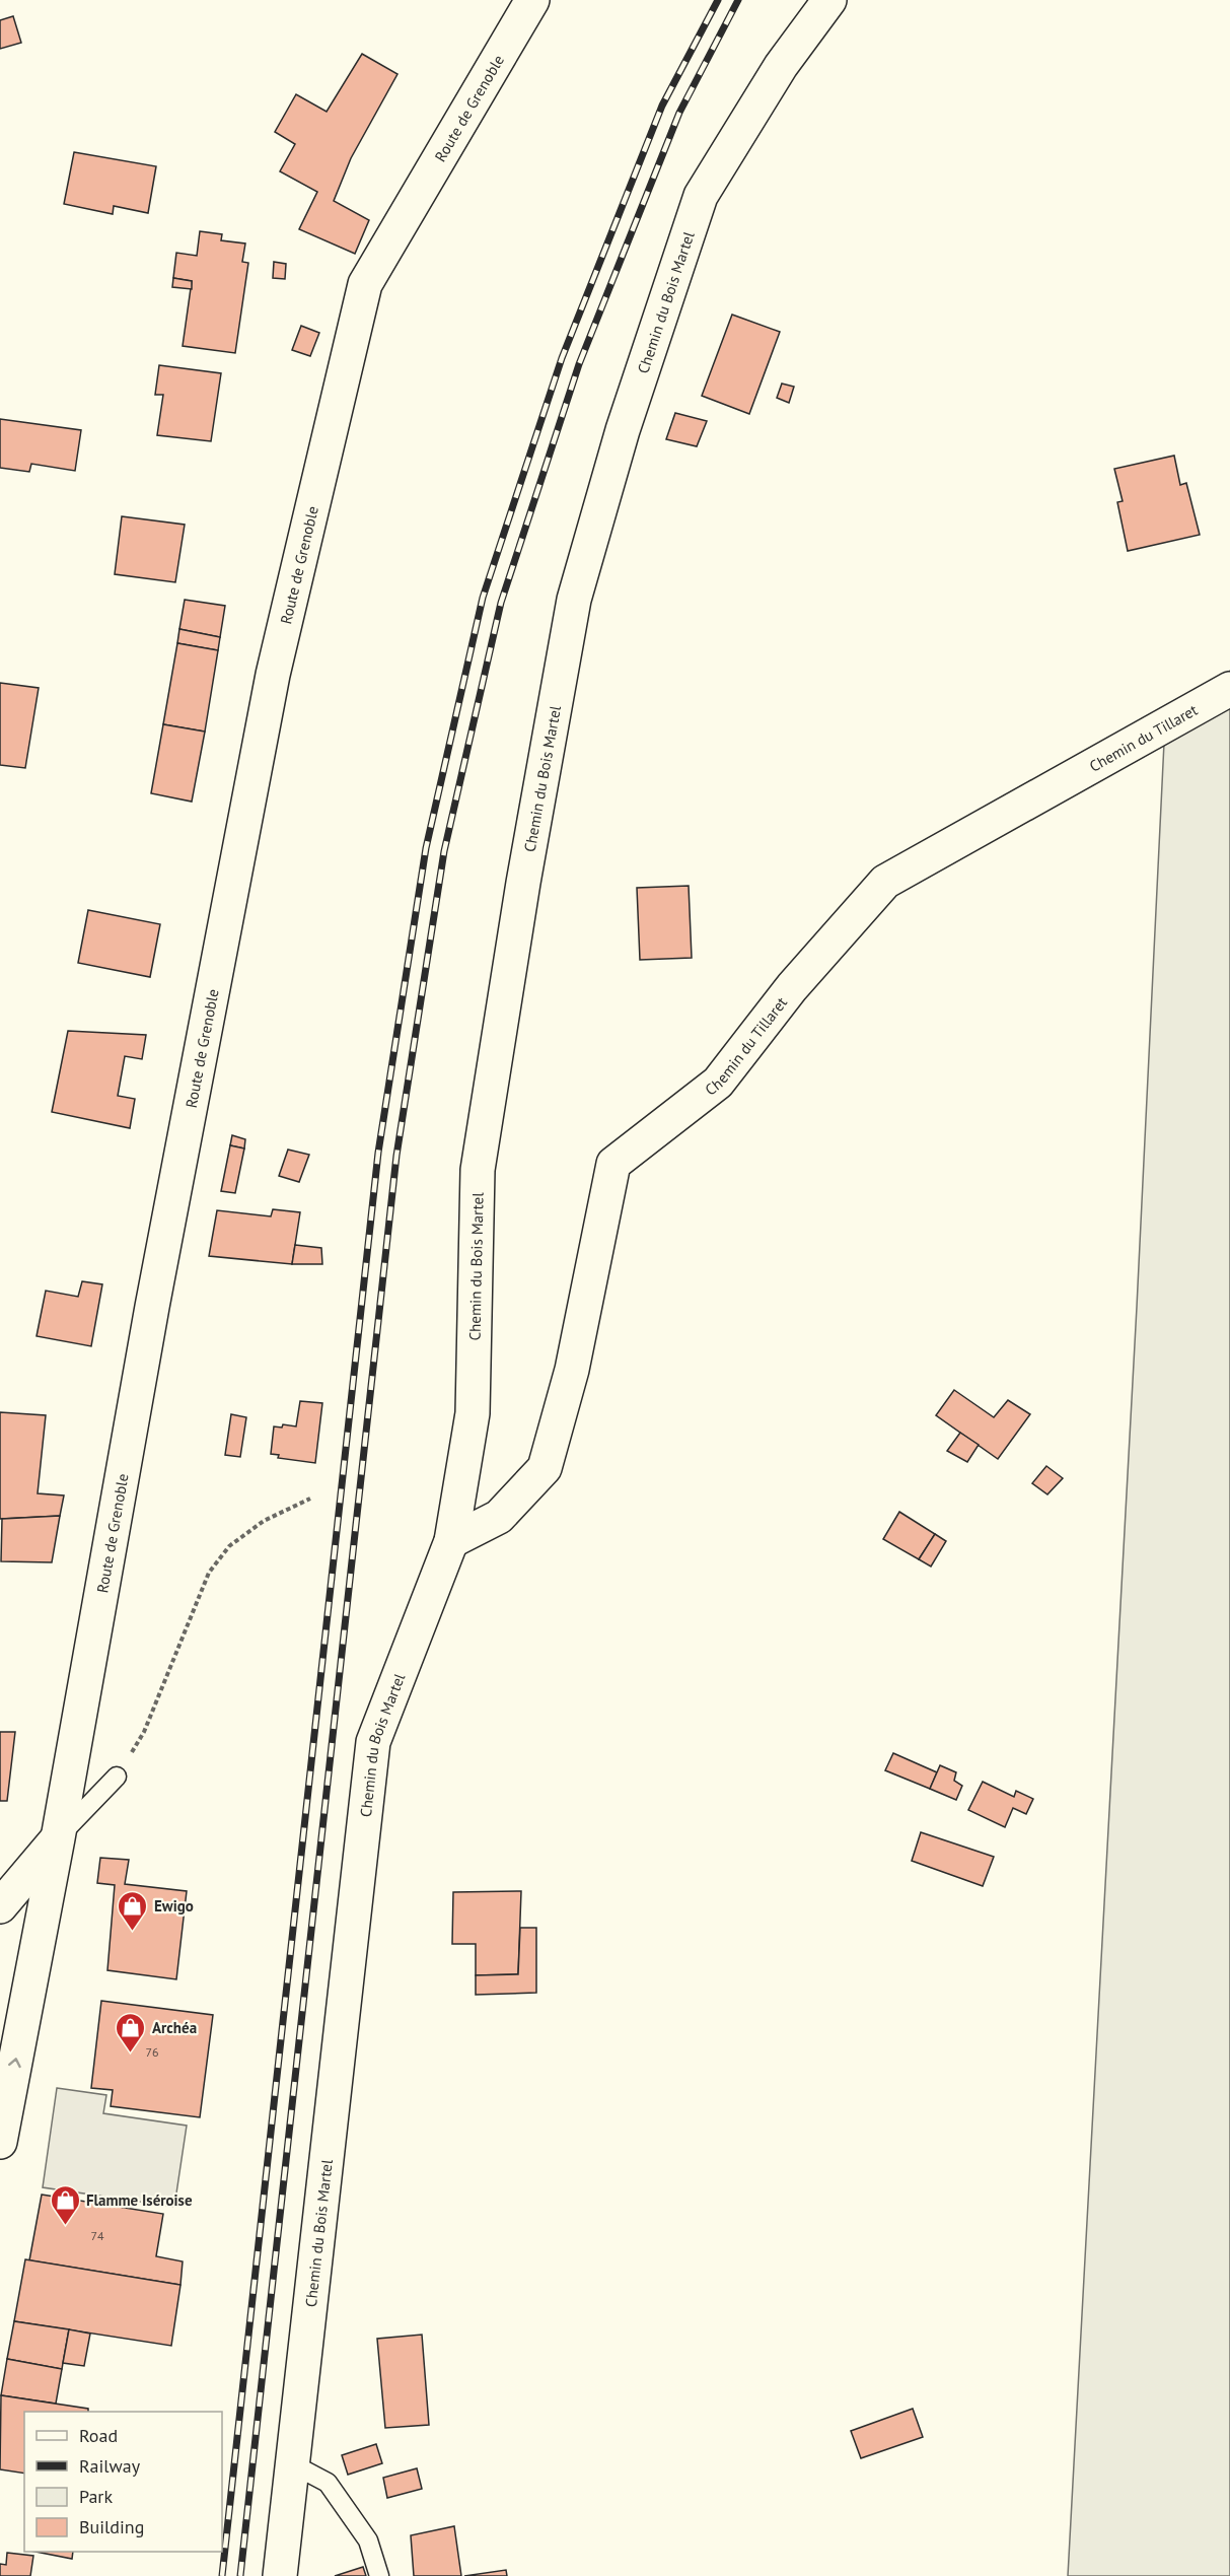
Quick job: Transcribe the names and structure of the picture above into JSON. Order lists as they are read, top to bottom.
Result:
{
  "streets": {
    "street": ["Route de Grenoble", "Chemin du Bois Martel", "Chemin du Tillaret"]
  },
  "crossings": [
    ["Chemin du Bois Martel", "Chemin du Tillaret"]
  ],
  "places": {
    "shop": ["Ewigo", "Archéa", "Flamme Iséroise"]
  },
  "house_numbers": ["76", "74"],
  "legend": [
    "Road",
    "Railway",
    "Park",
    "Building"
  ]
}
